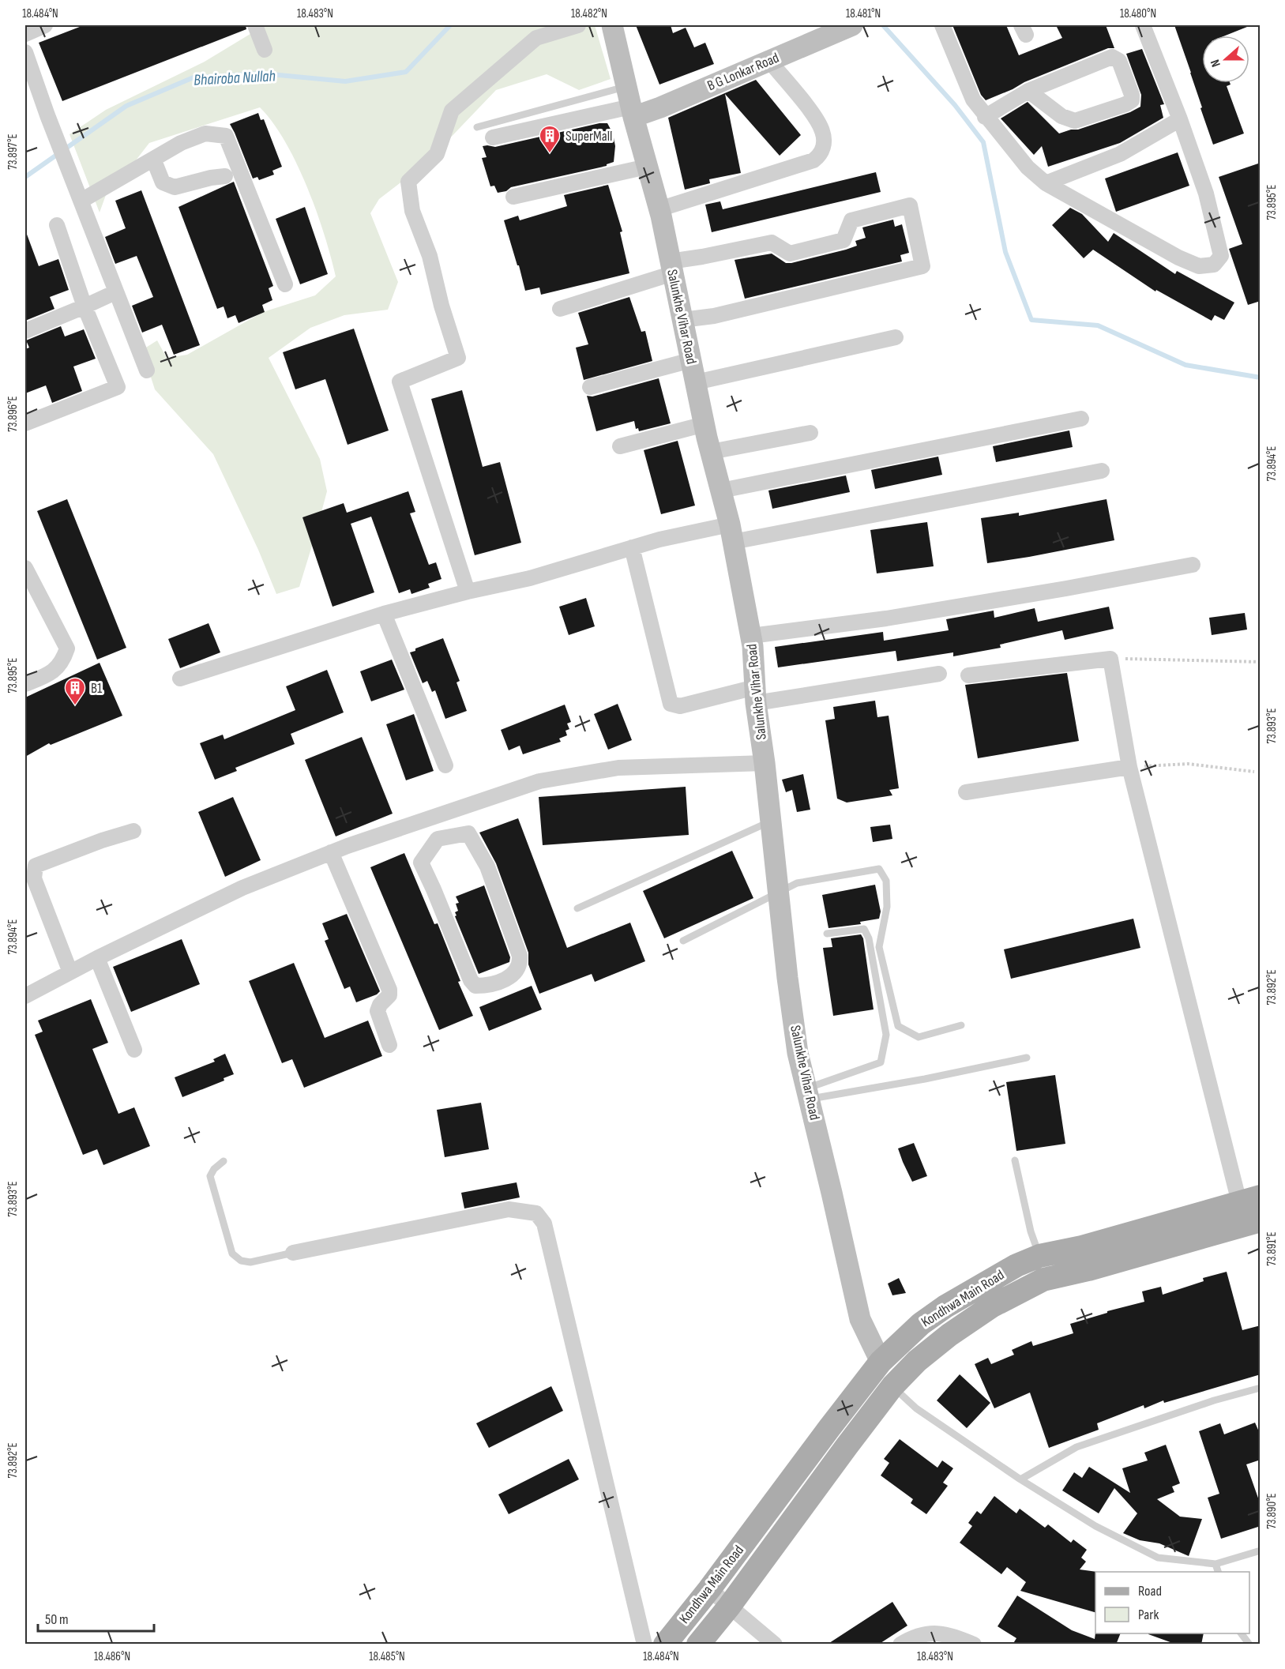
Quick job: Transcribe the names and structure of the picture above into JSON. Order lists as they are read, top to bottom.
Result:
{
  "streets": {
    "main road": ["Kondhwa Main Road"],
    "street": ["B G Lonkar Road", "Salunkhe Vihar Road"]
  },
  "crossings": [
    ["B G Lonkar Road", "Salunkhe Vihar Road"],
    ["Salunkhe Vihar Road", "Kondhwa Main Road"]
  ],
  "water": ["Bhairoba Nullah"],
  "places": {
    "building": ["SuperMall", "B1"]
  },
  "legend": ["Road", "Park"],
  "scale_bar": "50 m",
  "north": "left",
  "coordinates": [
    "18.484°N",
    "18.483°N",
    "18.482°N",
    "18.481°N",
    "18.480°N",
    "73.897°E",
    "73.895°E",
    "73.896°E",
    "73.894°E",
    "73.893°E",
    "73.892°E",
    "73.891°E",
    "73.890°E",
    "18.486°N",
    "18.485°N"
  ]
}
